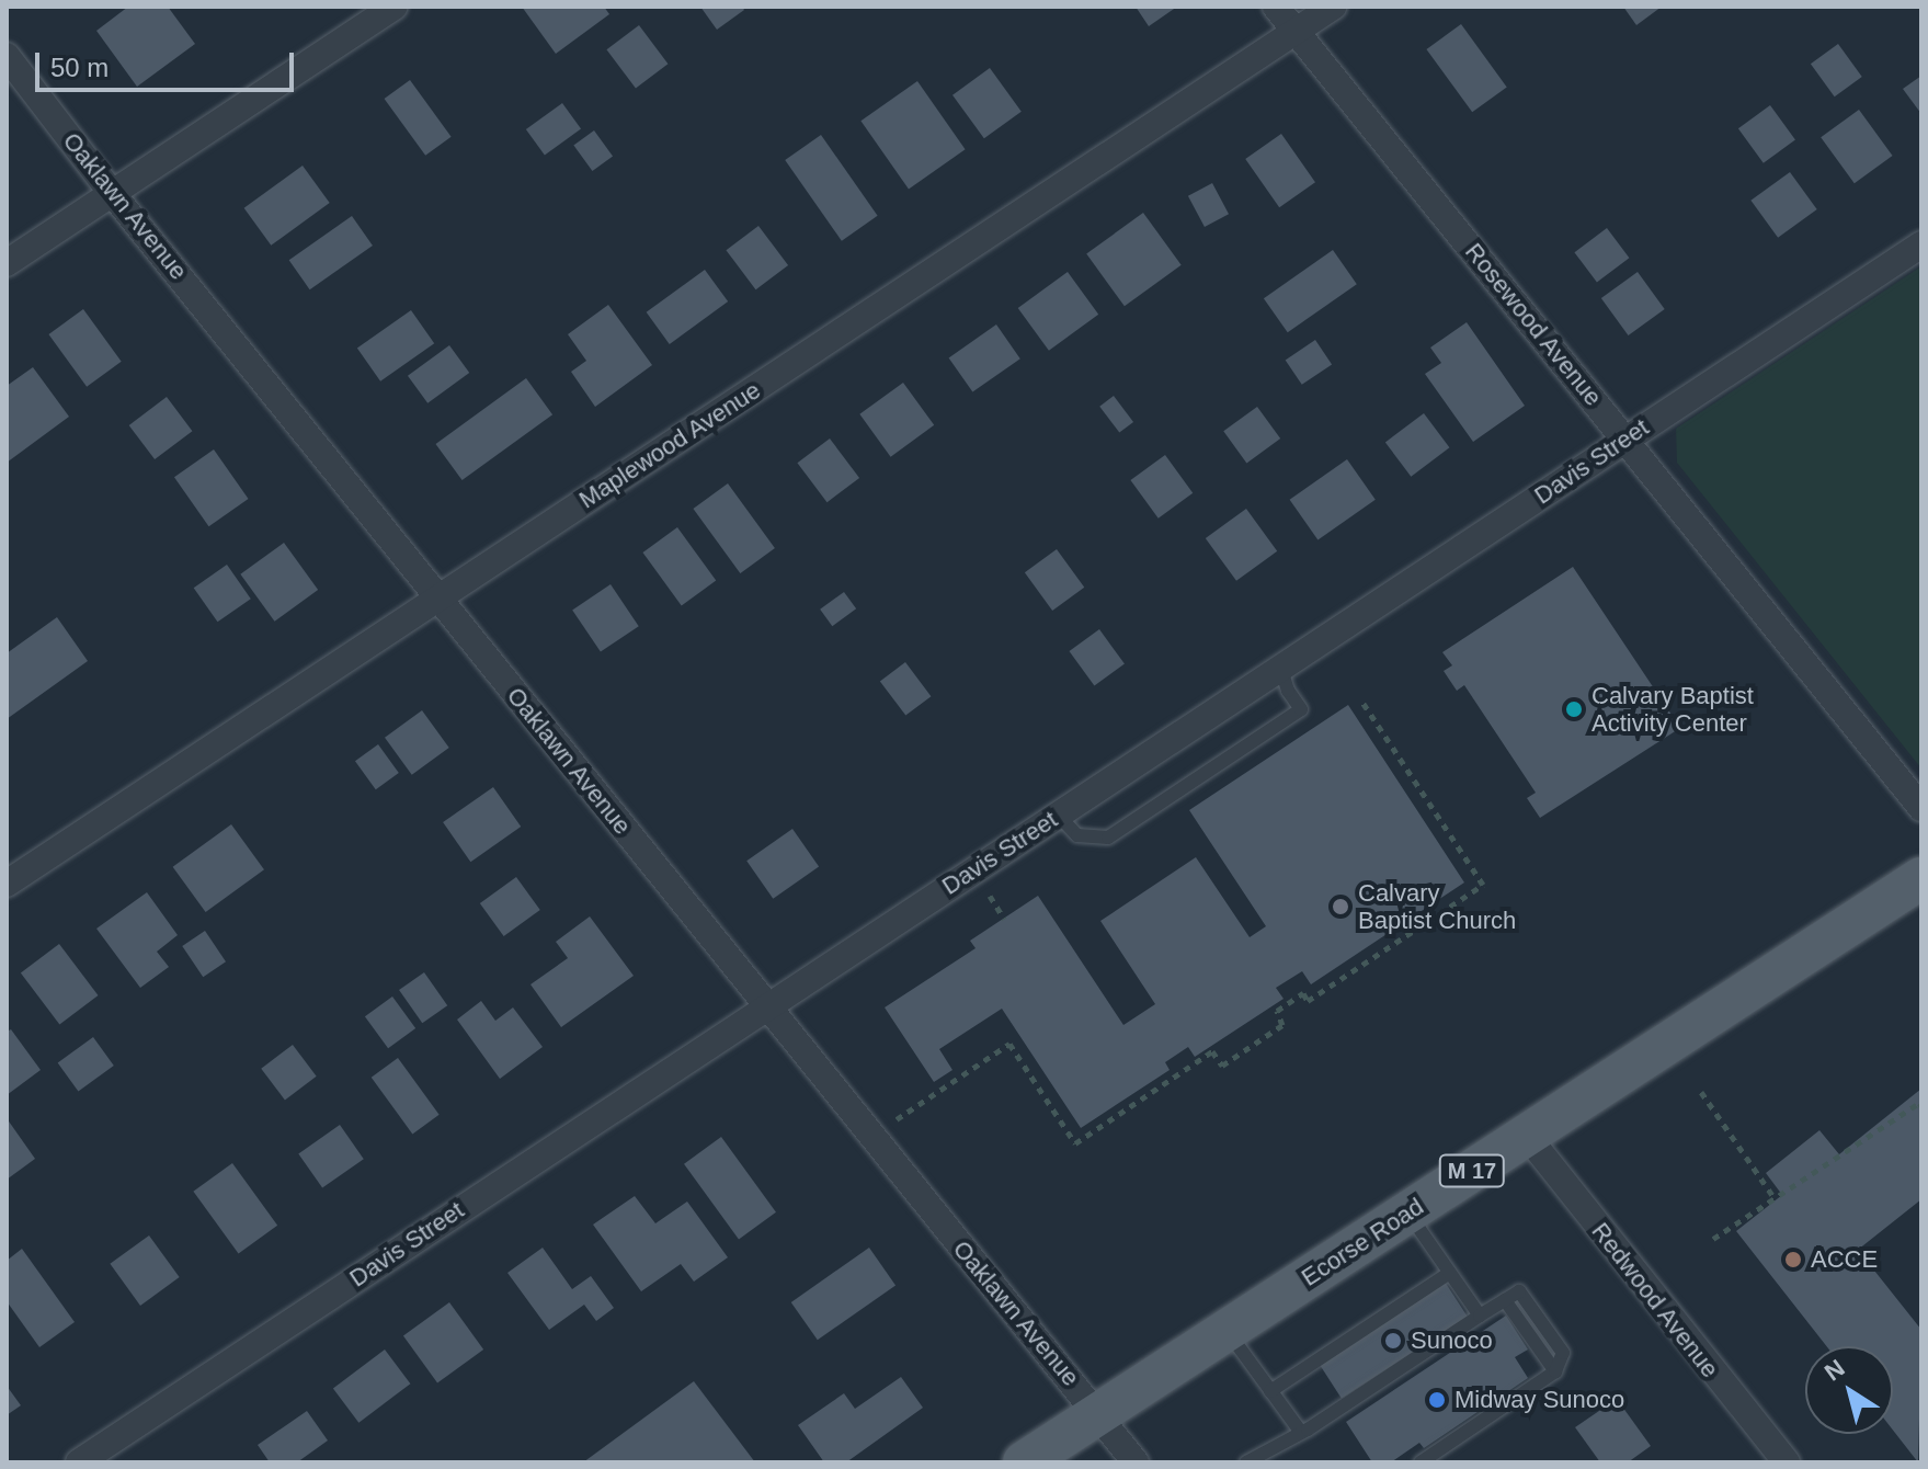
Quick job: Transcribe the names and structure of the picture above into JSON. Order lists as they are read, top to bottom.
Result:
{
  "streets": {
    "main road": ["M 17", "Ecorse Road"],
    "street": [
      "Oaklawn Avenue",
      "Rosewood Avenue",
      "Maplewood Avenue",
      "Davis Street",
      "Redwood Avenue"
    ]
  },
  "crossings": [
    ["Oaklawn Avenue", "Maplewood Avenue"],
    ["Oaklawn Avenue", "Davis Street"],
    ["Oaklawn Avenue", "Ecorse Road"],
    ["Rosewood Avenue", "Maplewood Avenue"],
    ["Rosewood Avenue", "Davis Street"],
    ["Ecorse Road", "Redwood Avenue"]
  ],
  "places": [
    "Calvary Baptist Activity Center",
    "Calvary Baptist Church",
    "ACCE",
    "Sunoco",
    "Midway Sunoco"
  ],
  "scale_bar": "50 m",
  "north": "top left"
}
